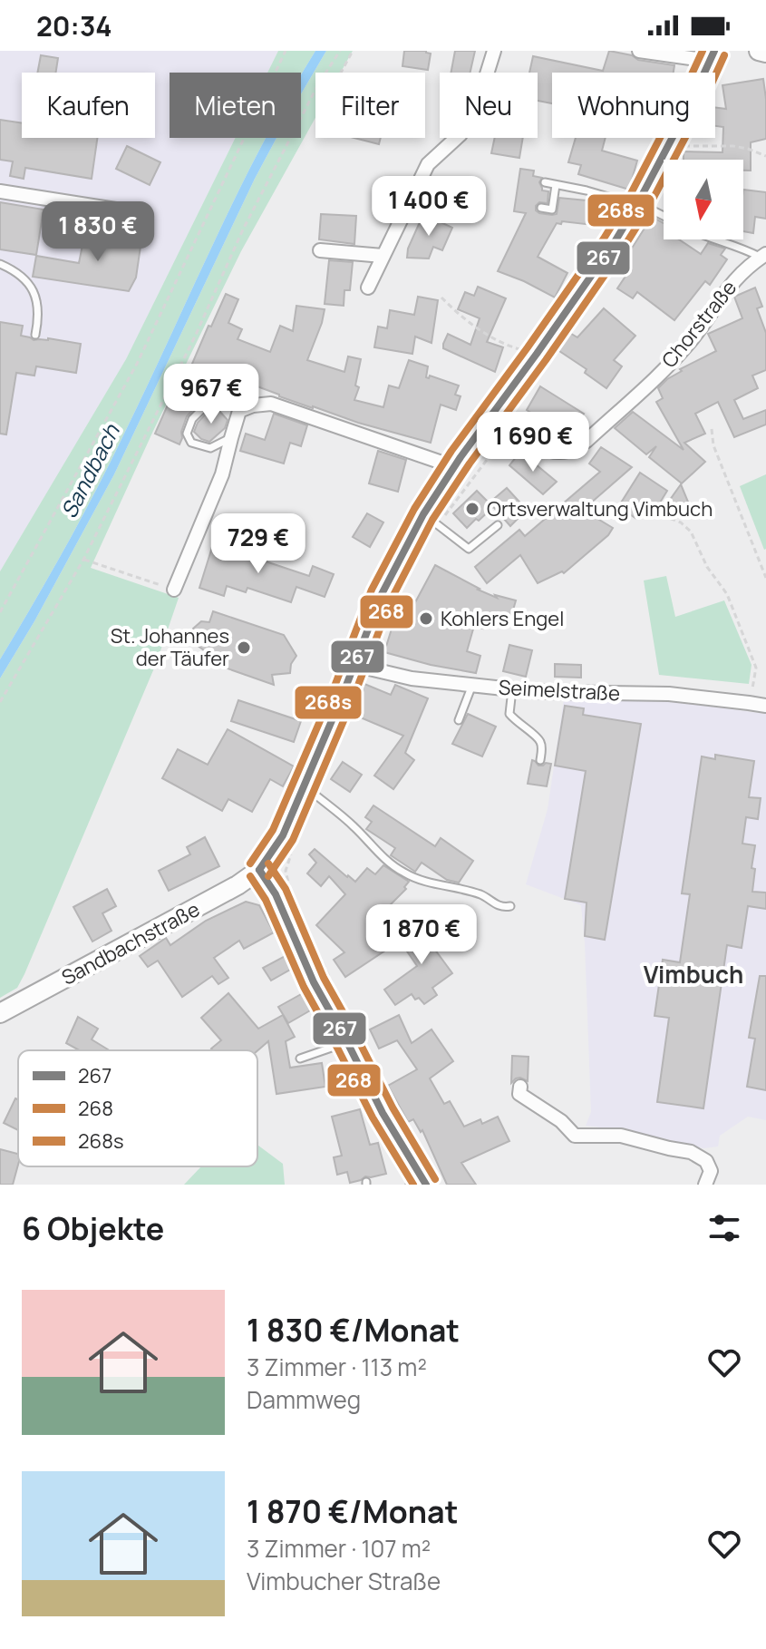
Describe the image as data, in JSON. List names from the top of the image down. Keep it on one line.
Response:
{"streets":{"street":["Chorstraße","Seimelstraße","Sandbachstraße"]},"districts":["Vimbuch"],"water":["Sandbach"],"places":["Ortsverwaltung Vimbuch","Kohlers Engel","St. Johannes der Täufer"],"lines":["transit line 267","transit line 268s","transit line 268"],"legend":["267","268","268s"],"north":"bottom","page":{"status":"20:34","chip":["Kaufen","Mieten","Filter","Neu","Wohnung"],"price":["1 400 €","1 830 €","967 €","1 690 €","729 €","1 870 €"],"heading":"6 Objekte","list":[{"name":"1 830 €/Monat","note":"3 Zimmer · 113 m² · Dammweg"},{"name":"1 870 €/Monat","note":"3 Zimmer · 107 m² · Vimbucher Straße"}]}}
